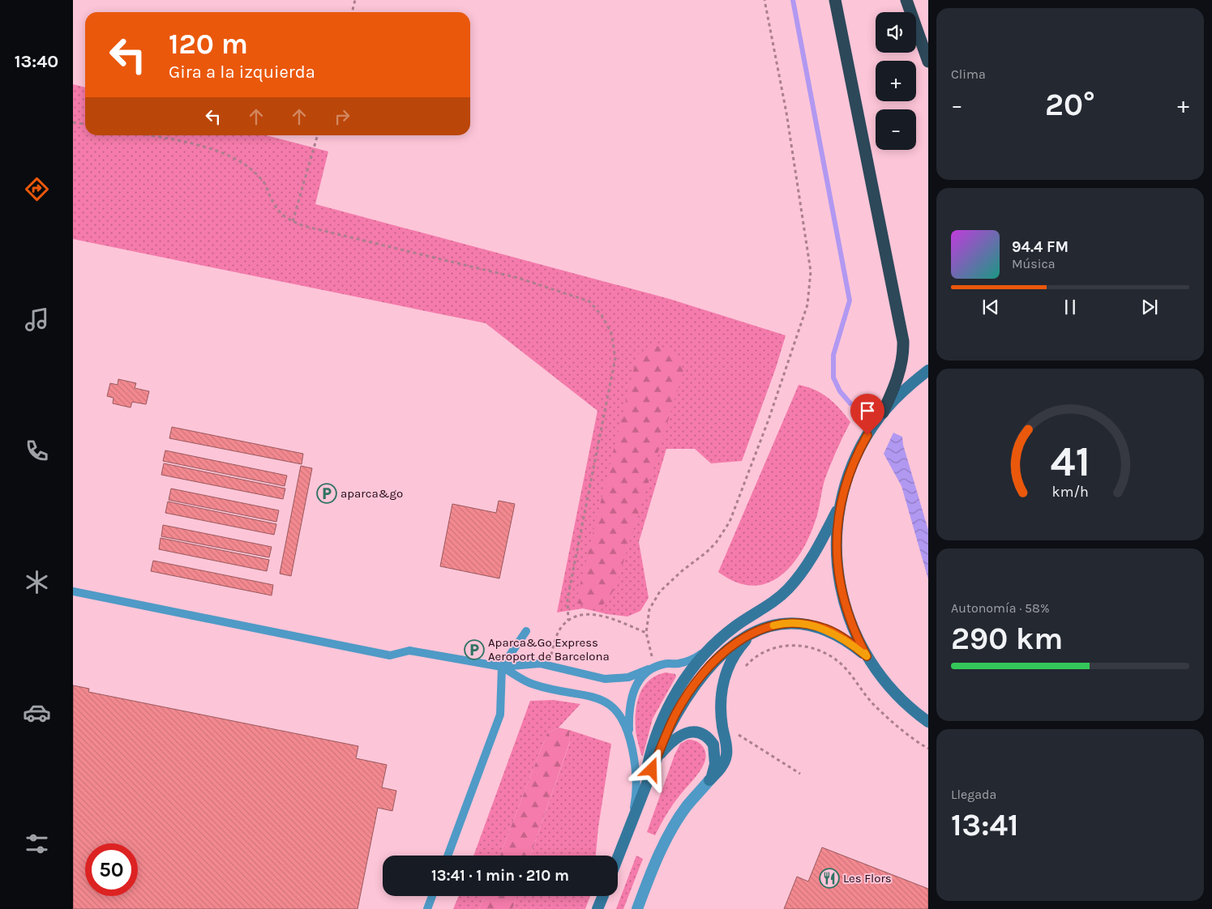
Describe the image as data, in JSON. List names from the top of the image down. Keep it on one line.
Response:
{"places":{"parking":["aparca&go","Aparca&Go Express Aeroport de Barcelona"],"restaurant":["Les Flors"]},"page":{"tabs":"13:40","tile":["Clima",["Autonomía · 58%","290 km"],["Llegada","13:41"]],"map_buttons":["+","−"],"turn":["120 m","Gira a la izquierda"],"heat":["−","20°","+"],"song":["94.4 FM","Música"],"limit":"50","trip":"13:41 · 1 min · 210 m","gauge":["41","km/h"]}}
